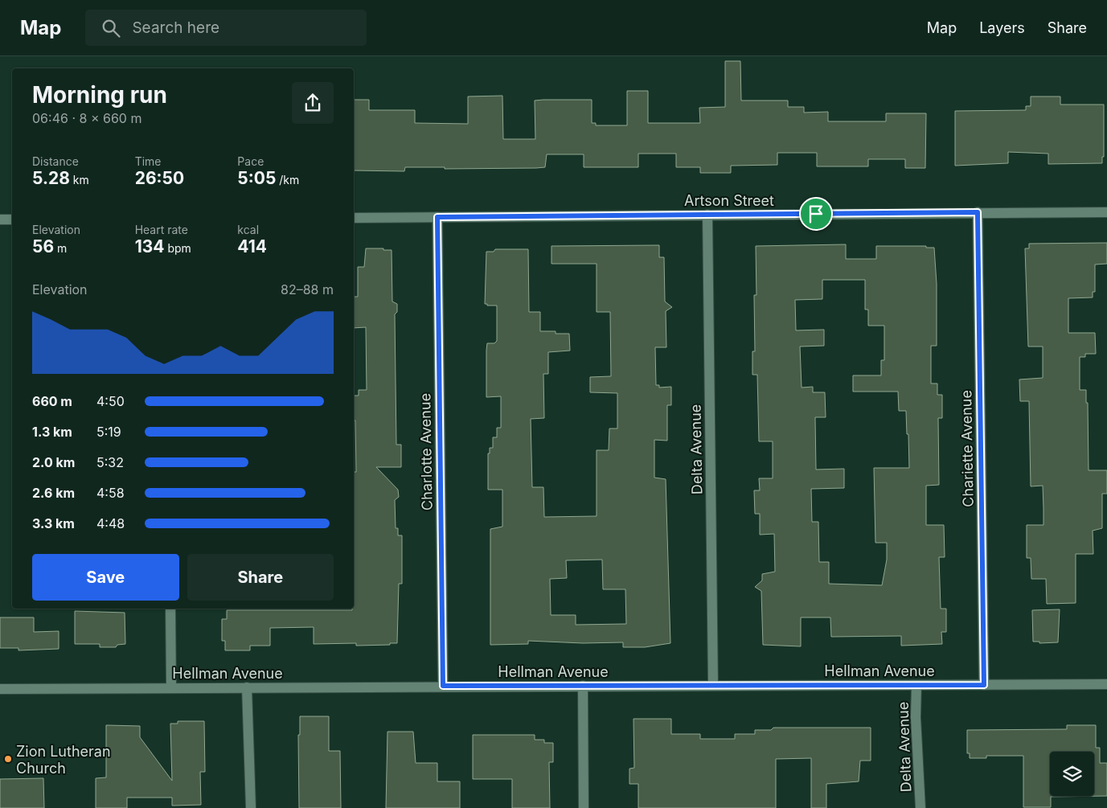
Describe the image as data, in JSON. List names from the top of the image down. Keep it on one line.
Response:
{"streets":{"street":["Artson Street","Chariette Avenue","Delta Avenue","Charlotte Avenue","Hellman Avenue"]},"crossings":[["Artson Street","Chariette Avenue"],["Artson Street","Delta Avenue"],["Artson Street","Charlotte Avenue"],["Chariette Avenue","Hellman Avenue"],["Delta Avenue","Hellman Avenue"],["Charlotte Avenue","Hellman Avenue"]],"places":["Zion Lutheran Church"],"page":{"header":"Map","search":"Search here","nav":["Map","Layers","Share"],"heading":["Morning run","06:46 · 8 × 660 m"],"stats":[["Distance","5.28 km"],["Time","26:50"],["Pace","5:05 /km"],["Elevation","56 m"],["Heart rate","134 bpm"],["kcal","414"]],"chart":["Elevation","82–88 m"],"list":[{"name":"660 m","note":"4:50"},{"name":"1.3 km","note":"5:19"},{"name":"2.0 km","note":"5:32"},{"name":"2.6 km","note":"4:58"},{"name":"3.3 km","note":"4:48"}],"buttons":["Save","Share"]}}
